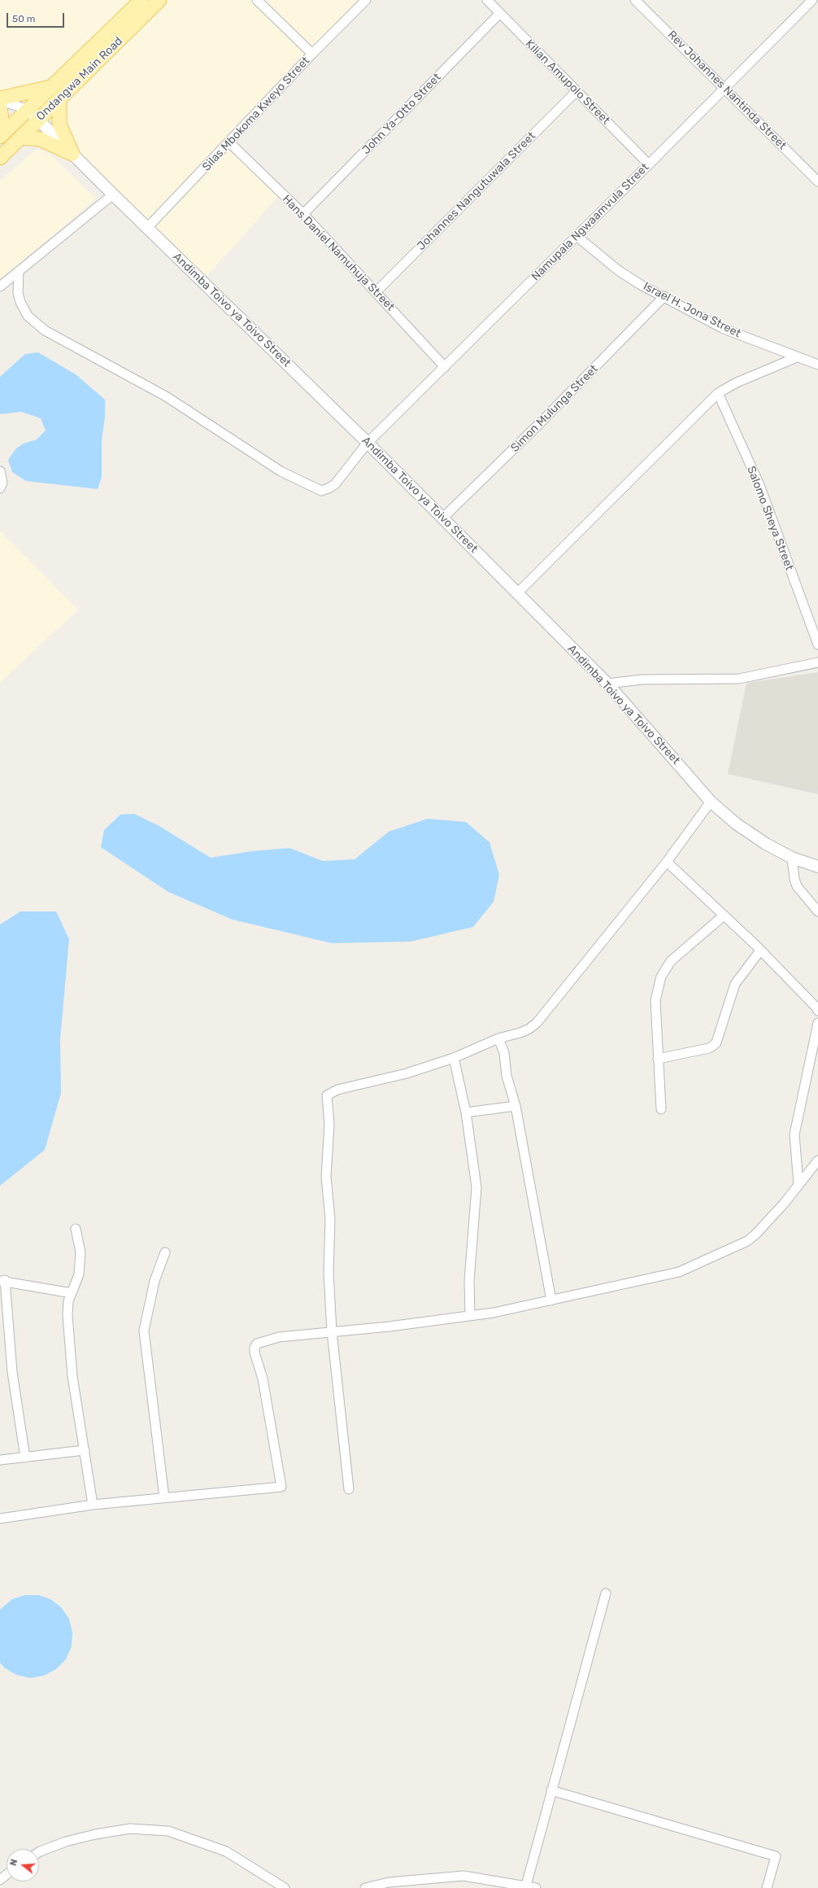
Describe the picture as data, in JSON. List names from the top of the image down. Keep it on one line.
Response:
{"streets":{"main road":["Ondangwa Main Road"],"street":["Kilian Amupolo Street","Rev Johannes Nantinda Street","Silas Mbokoma Kweyo Street","John Ya-Otto Street","Johannes Nangutuwala Street","Namupala Ngwaamvula Street","Hans Daniel Namuhuja Street","Andimba Toivo ya Toivo Street","Israel H. Jona Street","Simon Mulunga Street","Salomo Sheya Street"]},"crossings":[["Ondangwa Main Road","Andimba Toivo ya Toivo Street"],["Kilian Amupolo Street","John Ya-Otto Street"],["Kilian Amupolo Street","Johannes Nangutuwala Street"],["Kilian Amupolo Street","Namupala Ngwaamvula Street"],["Rev Johannes Nantinda Street","Namupala Ngwaamvula Street"],["Silas Mbokoma Kweyo Street","Hans Daniel Namuhuja Street"],["Silas Mbokoma Kweyo Street","Andimba Toivo ya Toivo Street"],["John Ya-Otto Street","Hans Daniel Namuhuja Street"],["Johannes Nangutuwala Street","Hans Daniel Namuhuja Street"],["Namupala Ngwaamvula Street","Hans Daniel Namuhuja Street"],["Namupala Ngwaamvula Street","Andimba Toivo ya Toivo Street"],["Namupala Ngwaamvula Street","Israel H. Jona Street"],["Andimba Toivo ya Toivo Street","Simon Mulunga Street"],["Israel H. Jona Street","Simon Mulunga Street"]],"scale_bar":"50 m","north":"left"}
